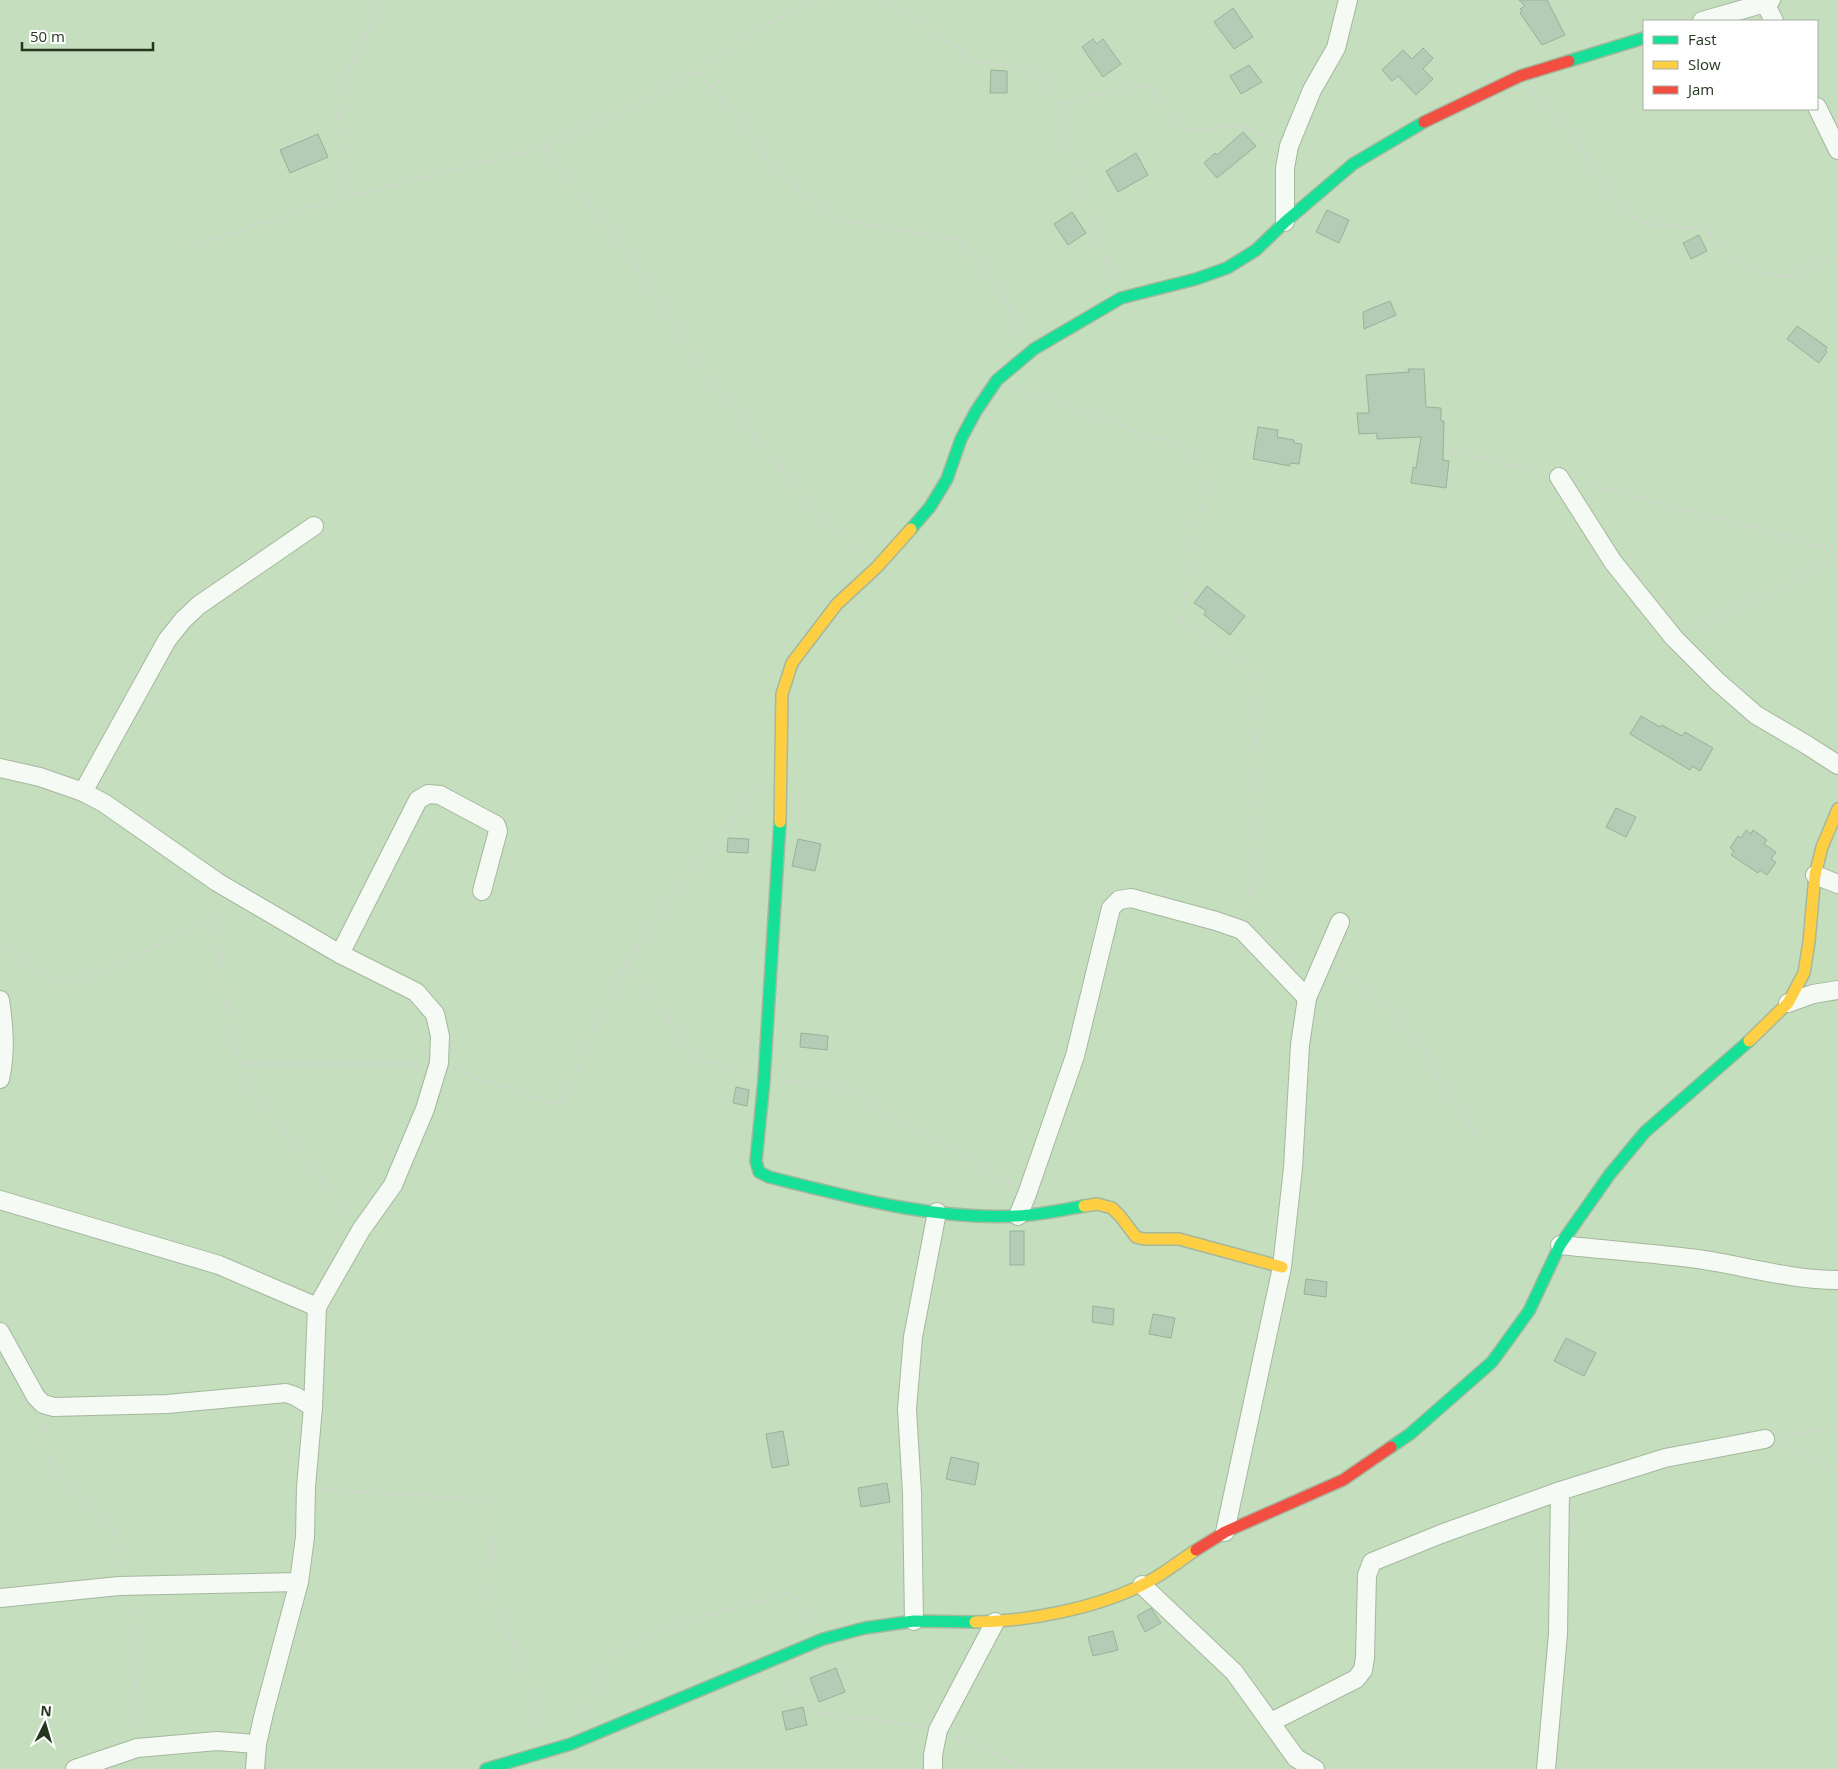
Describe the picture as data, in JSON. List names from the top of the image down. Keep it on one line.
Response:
{"legend":["Fast","Slow","Jam"],"scale_bar":"50 m","north":"top"}
